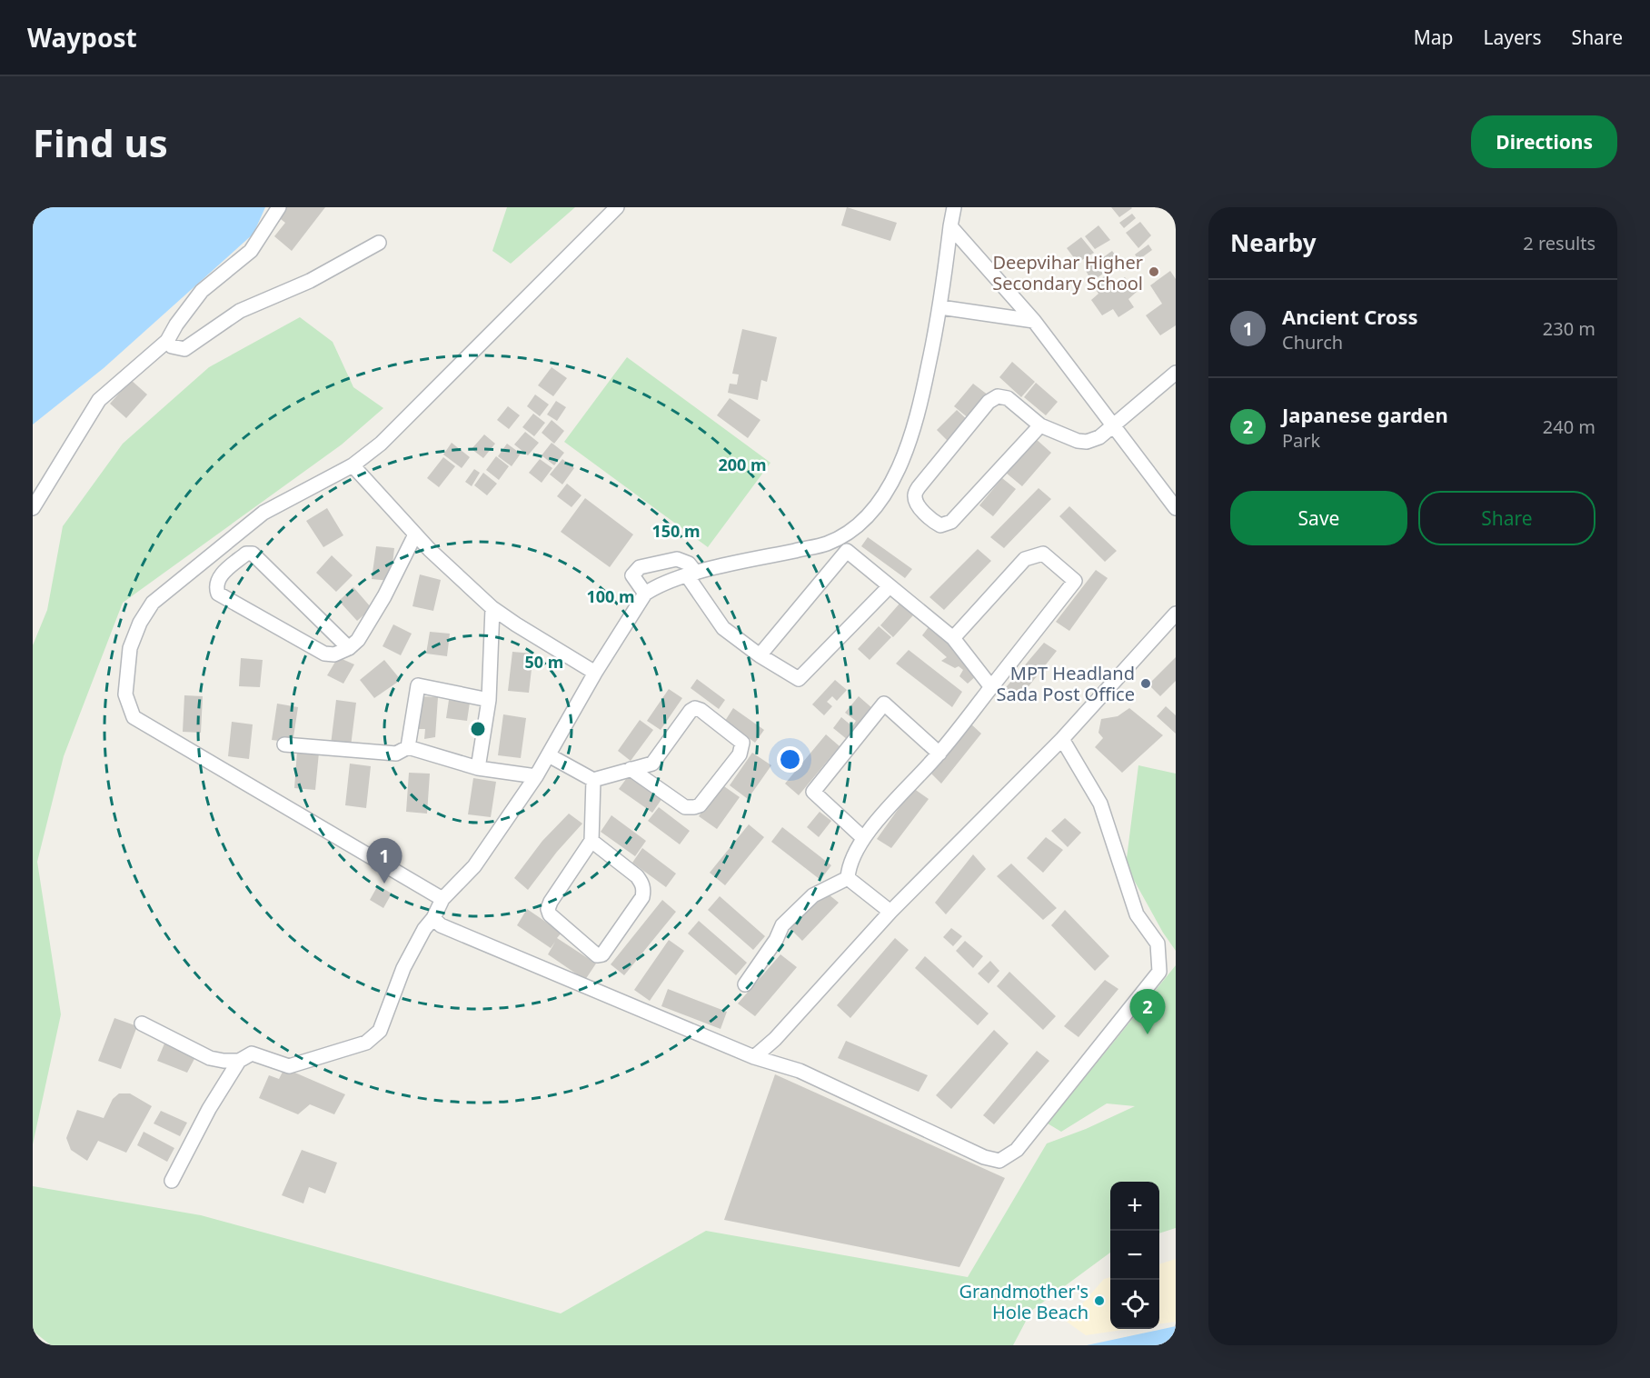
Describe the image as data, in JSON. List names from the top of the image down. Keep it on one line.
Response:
{"places":["Deepvihar Higher Secondary School","MPT Headland Sada Post Office","Grandmother's Hole Beach"],"page":{"header":"Waypost","nav":["Map","Layers","Share"],"buttons":["Directions",["Save","Share"]],"title":"Find us","heading":["Nearby","2 results"],"list":[{"mark":"1","name":"Ancient Cross","note":"Church","value":"230 m"},{"mark":"2","name":"Japanese garden","note":"Park","value":"240 m"}],"pins":["1","2"],"map_buttons":["+","−"]},"rings":["200 m","150 m","100 m","50 m"]}
